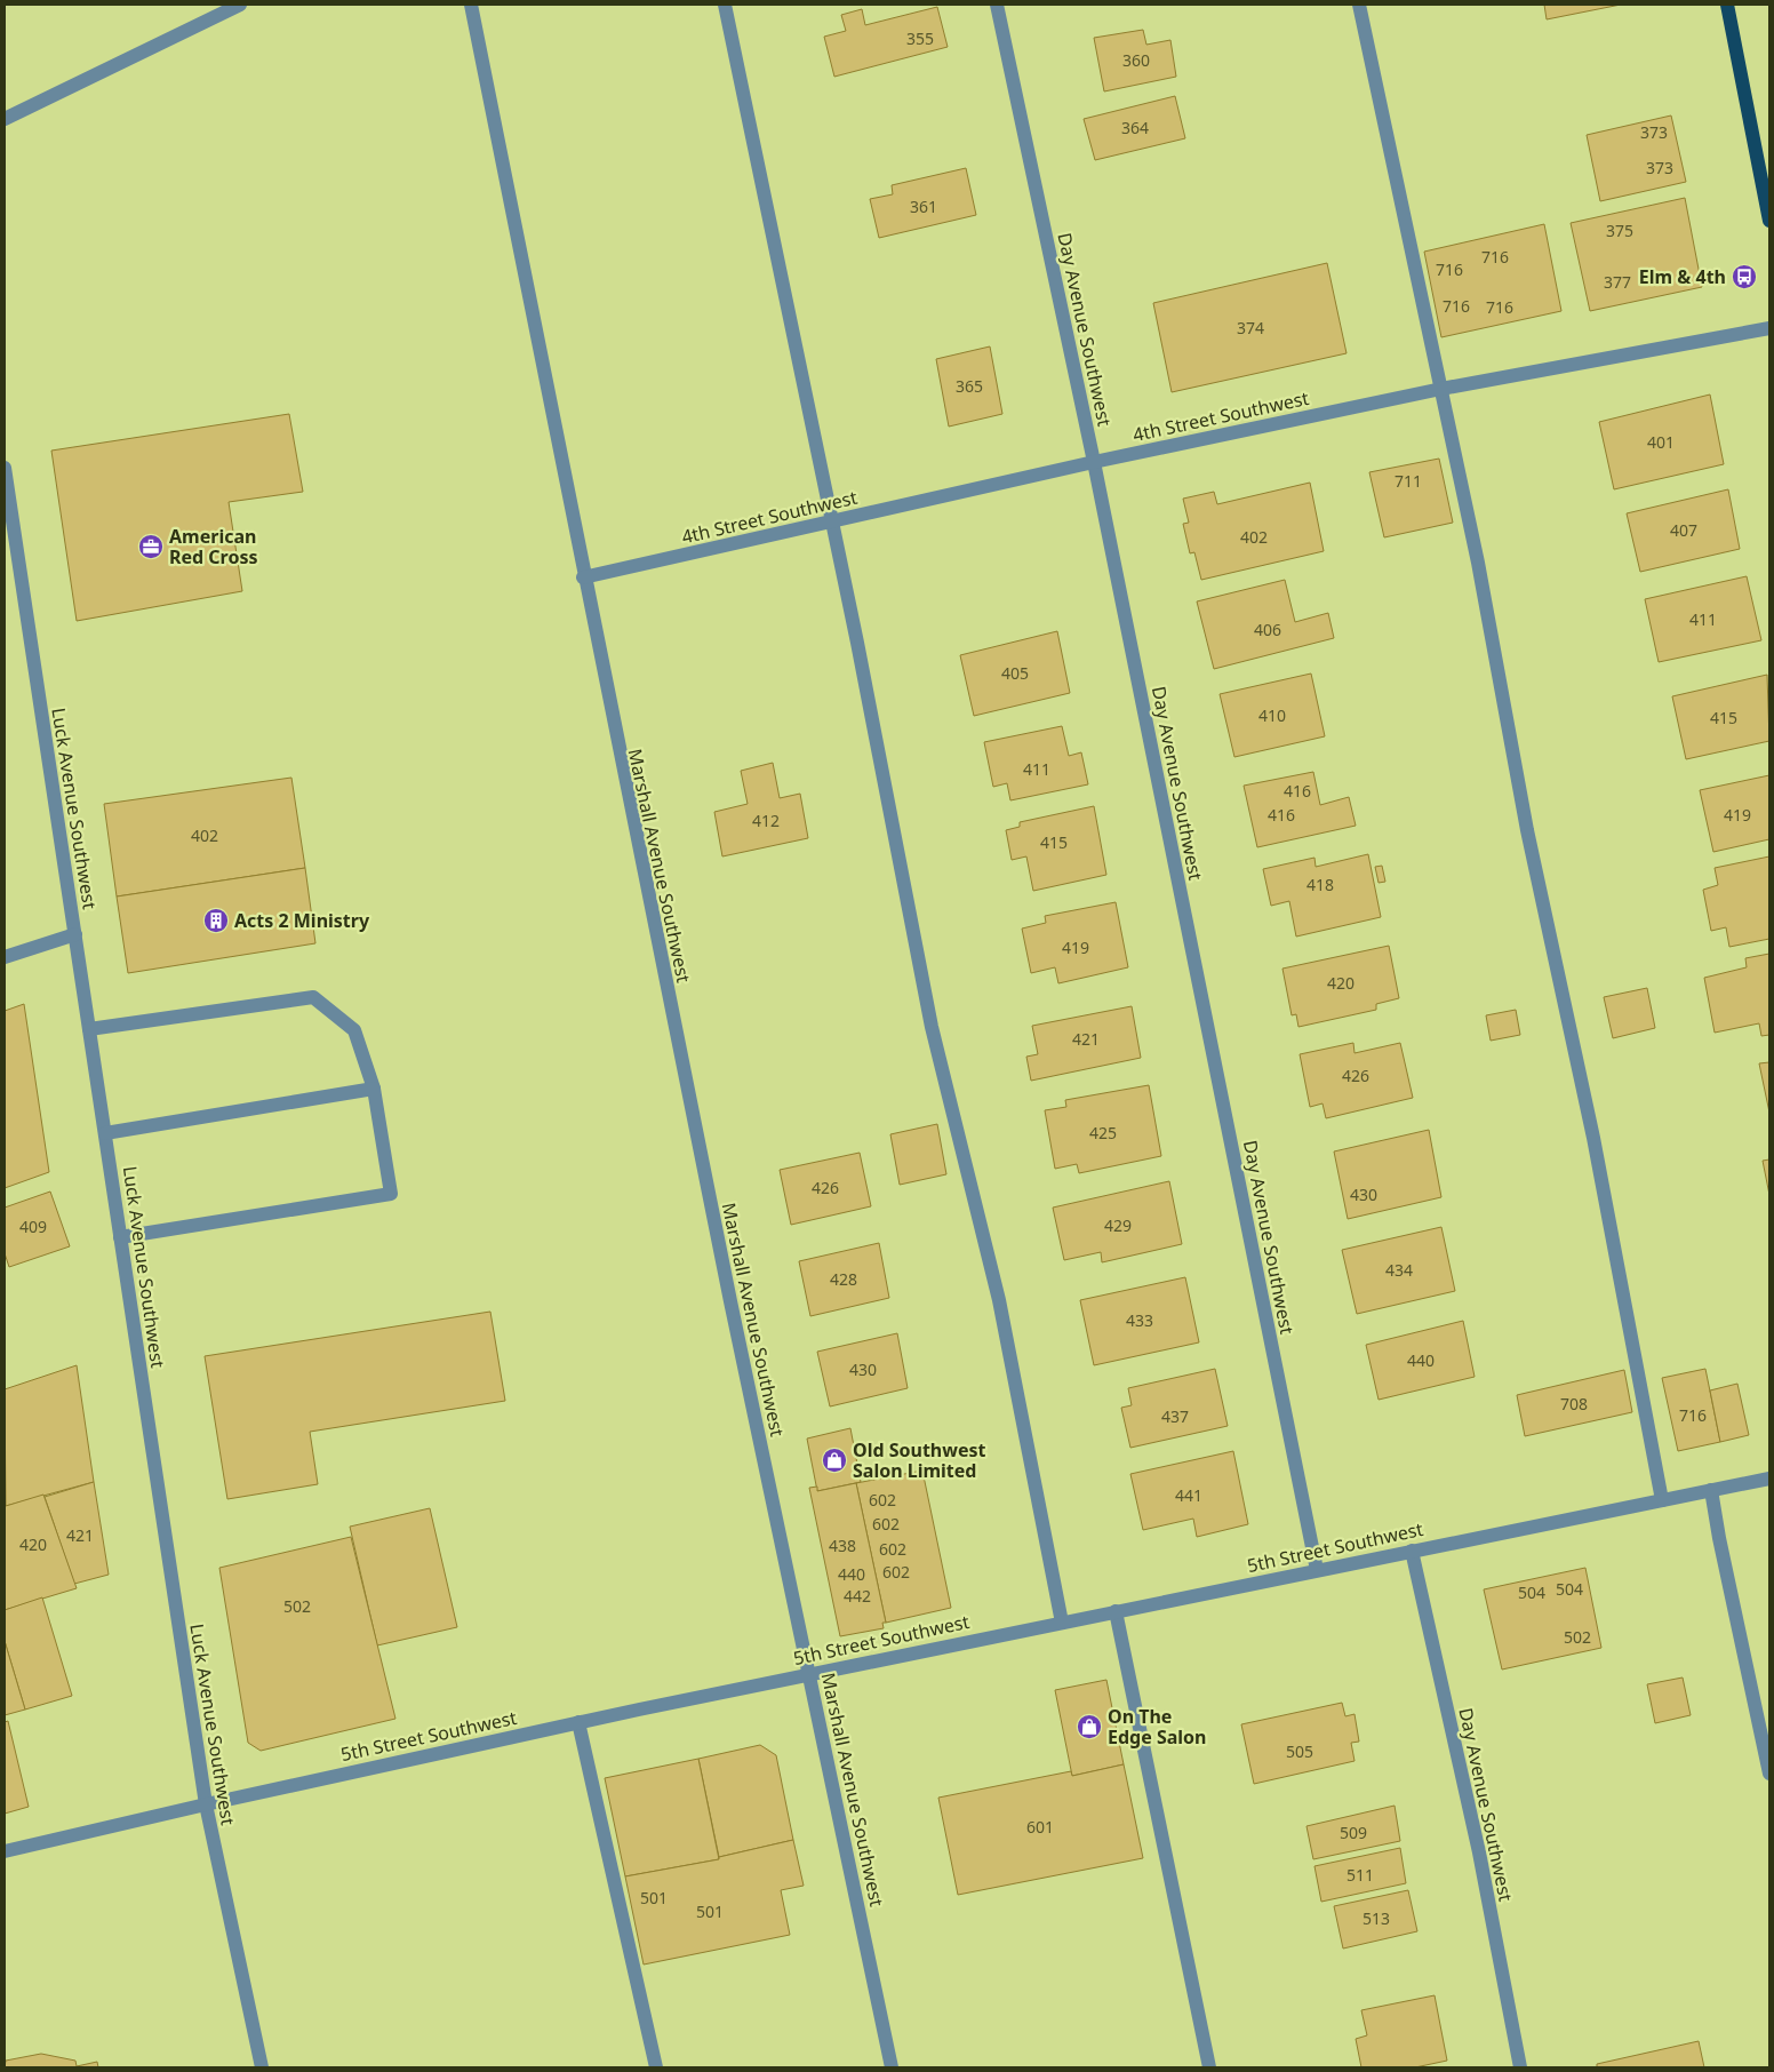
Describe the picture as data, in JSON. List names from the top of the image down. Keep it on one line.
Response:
{"streets":{"street":["Day Avenue Southwest","4th Street Southwest","Luck Avenue Southwest","Marshall Avenue Southwest","5th Street Southwest"]},"crossings":[["Day Avenue Southwest","4th Street Southwest"],["Day Avenue Southwest","5th Street Southwest"],["4th Street Southwest","Marshall Avenue Southwest"],["Luck Avenue Southwest","5th Street Southwest"],["Marshall Avenue Southwest","5th Street Southwest"]],"places":{"bus stop":["Elm & 4th"],"office":["American Red Cross"],"building":["Acts 2 Ministry"],"shop":["Old Southwest Salon Limited","On The Edge Salon"]},"house_numbers":["355","360","364","373","373","361","375","716","716","377","716","716","374","365","401","711","407","402","411","406","405","410","415","411","416","416","419","412","402","415","418","419","420","421","426","425","426","430","429","409","434","428","433","440","430","708","716","437","441","602","602","421","420","438","602","602","440","504","504","442","502","502","505","601","509","511","501","501","513"]}
